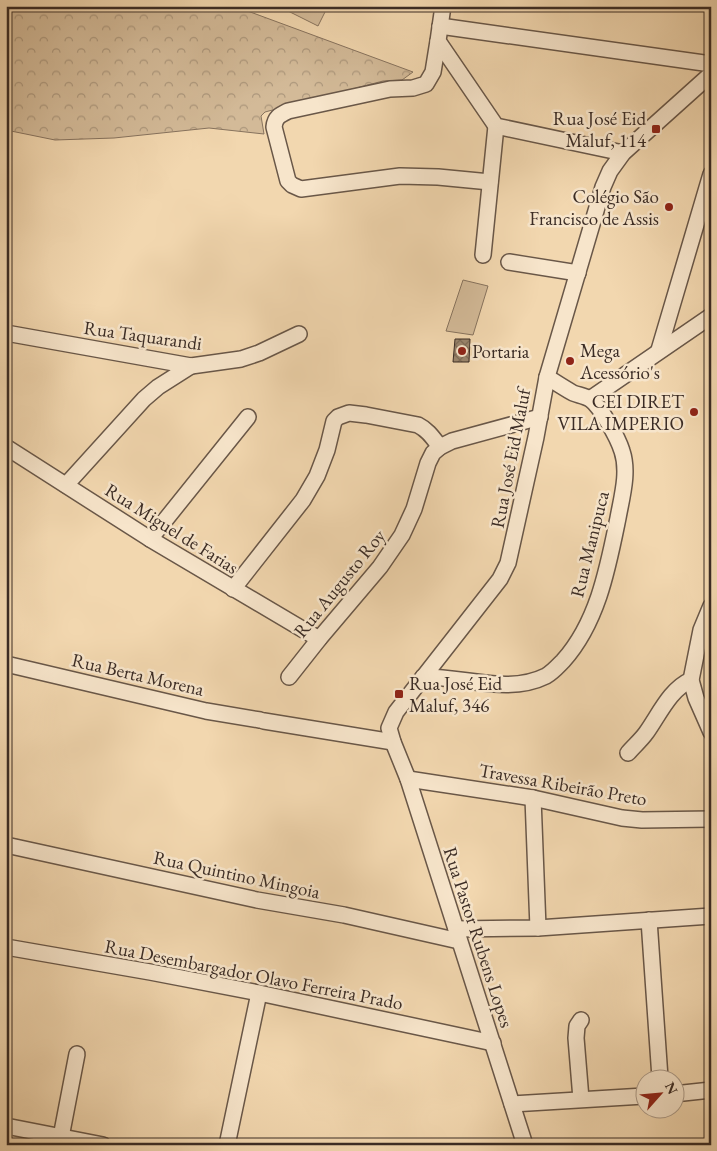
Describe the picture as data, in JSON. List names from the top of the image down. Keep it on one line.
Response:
{"streets":{"street":["Rua Taquarandi","Rua José Eid Maluf","Rua Miguel de Farias","Rua Manipuca","Rua Augusto Roy","Rua Berta Morena","Travessa Ribeirão Preto","Rua Quintino Mingoia","Rua Pastor Rubens Lopes","Rua Desembargador Olavo Ferreira Prado"]},"crossings":[["Rua José Eid Maluf","Rua Manipuca"],["Rua José Eid Maluf","Rua Berta Morena"],["Rua José Eid Maluf","Rua Pastor Rubens Lopes"],["Rua Miguel de Farias","Rua Augusto Roy"],["Rua Berta Morena","Rua Pastor Rubens Lopes"],["Travessa Ribeirão Preto","Rua Pastor Rubens Lopes"],["Rua Quintino Mingoia","Rua Pastor Rubens Lopes"],["Rua Pastor Rubens Lopes","Rua Desembargador Olavo Ferreira Prado"]],"places":{"transit":["Rua José Eid Maluf, 114","Rua José Eid Maluf, 346"],"other":["Colégio São Francisco de Assis","Portaria","Mega Acessório's","CEI DIRET VILA IMPERIO"]},"north":"top right"}
